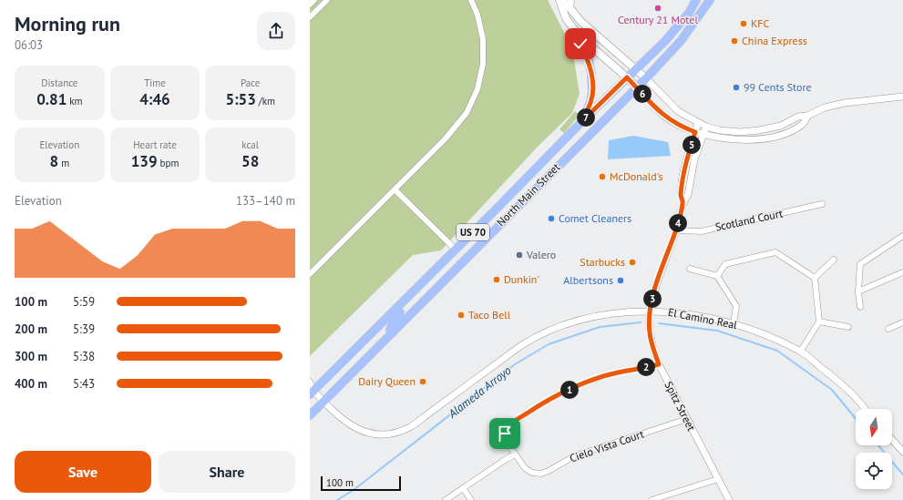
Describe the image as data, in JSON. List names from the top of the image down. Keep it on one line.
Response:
{"streets":{"main road":["North Main Street","US 70"],"street":["Scotland Court","El Camino Real","Spitz Street","Cielo Vista Court"]},"crossings":[["North Main Street","El Camino Real"],["Scotland Court","Spitz Street"],["El Camino Real","Spitz Street"],["Spitz Street","Cielo Vista Court"]],"water":["Alameda Arroyo"],"places":["Century 21 Motel","KFC","China Express","99 Cents Store","McDonald's","Comet Cleaners","Valero","Starbucks","Dunkin'","Albertsons","Taco Bell","Dairy Queen"],"scale_bar":"100 m","north":"bottom","page":{"heading":["Morning run","06:03"],"stats":[["Distance","0.81 km"],["Time","4:46"],["Pace","5:53 /km"],["Elevation","8 m"],["Heart rate","139 bpm"],["kcal","58"]],"pins":["6","7","5","4","3","2","1"],"chart":["Elevation","133–140 m"],"list":[{"name":"100 m","note":"5:59"},{"name":"200 m","note":"5:39"},{"name":"300 m","note":"5:38"},{"name":"400 m","note":"5:43"}],"buttons":["Save","Share"],"scale":"100 m"}}
